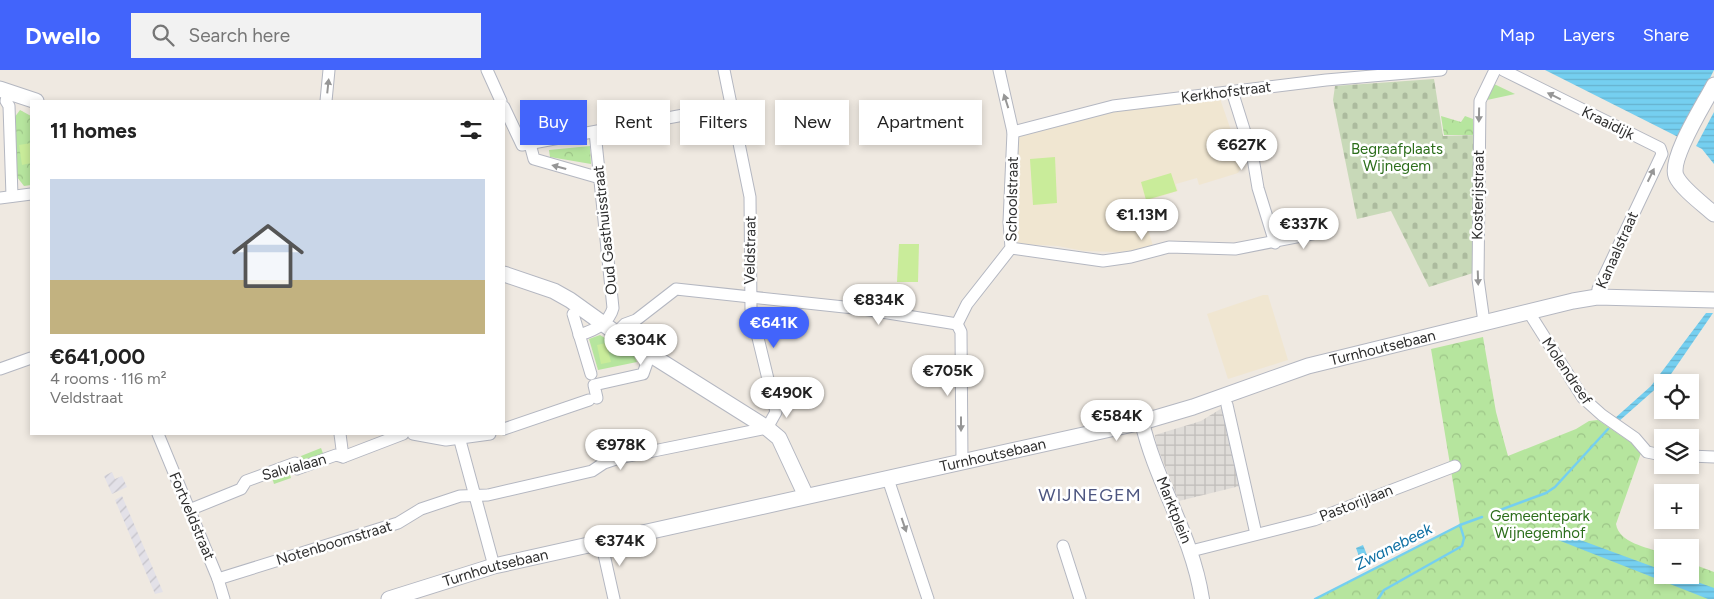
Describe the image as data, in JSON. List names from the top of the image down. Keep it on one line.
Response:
{"streets":{"main road":["Turnhoutsebaan"],"street":["Kerkhofstraat","Kraaidijk","Kosterijstraat","Schoolstraat","Oud Gasthuisstraat","Veldstraat","Kanaalstraat","Molendreef","Salvialaan","Pastorijlaan","Marktplein","Fortveldstraat","Notenboomstraat"]},"crossings":[["Kerkhofstraat","Schoolstraat"],["Kraaidijk","Kanaalstraat"],["Kosterijstraat","Turnhoutsebaan"],["Veldstraat","Notenboomstraat"],["Kanaalstraat","Turnhoutsebaan"],["Turnhoutsebaan","Molendreef"],["Turnhoutsebaan","Marktplein"],["Salvialaan","Fortveldstraat"],["Pastorijlaan","Marktplein"],["Fortveldstraat","Notenboomstraat"]],"one_way":["Kraaidijk","Kosterijstraat"],"districts":["WIJNEGEM"],"water":["Zwanebeek"],"parks":["Begraafplaats Wijnegem","Gemeentepark Wijnegemhof"],"page":{"header":"Dwello","search":"Search here","nav":["Map","Layers","Share"],"chip":["Buy","Rent","Filters","New","Apartment"],"heading":"11 homes","price":["€627K","€1.13M","€337K","€834K","€641K","€304K","€705K","€490K","€584K","€978K","€374K"],"list":[{"name":"€641,000","note":"4 rooms · 116 m² · Veldstraat"}],"map_buttons":["+","−"]}}
